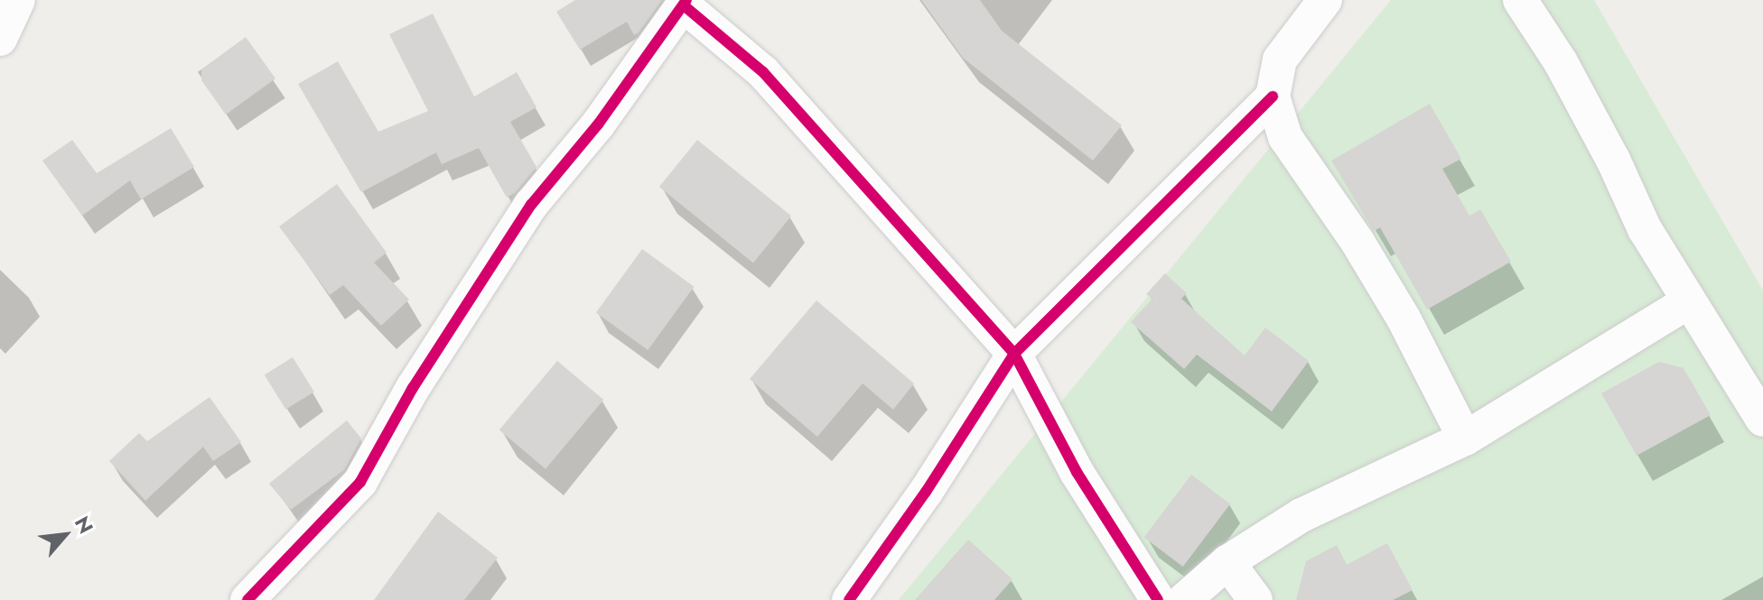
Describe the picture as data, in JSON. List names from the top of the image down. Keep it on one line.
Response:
{"north":"top right"}
